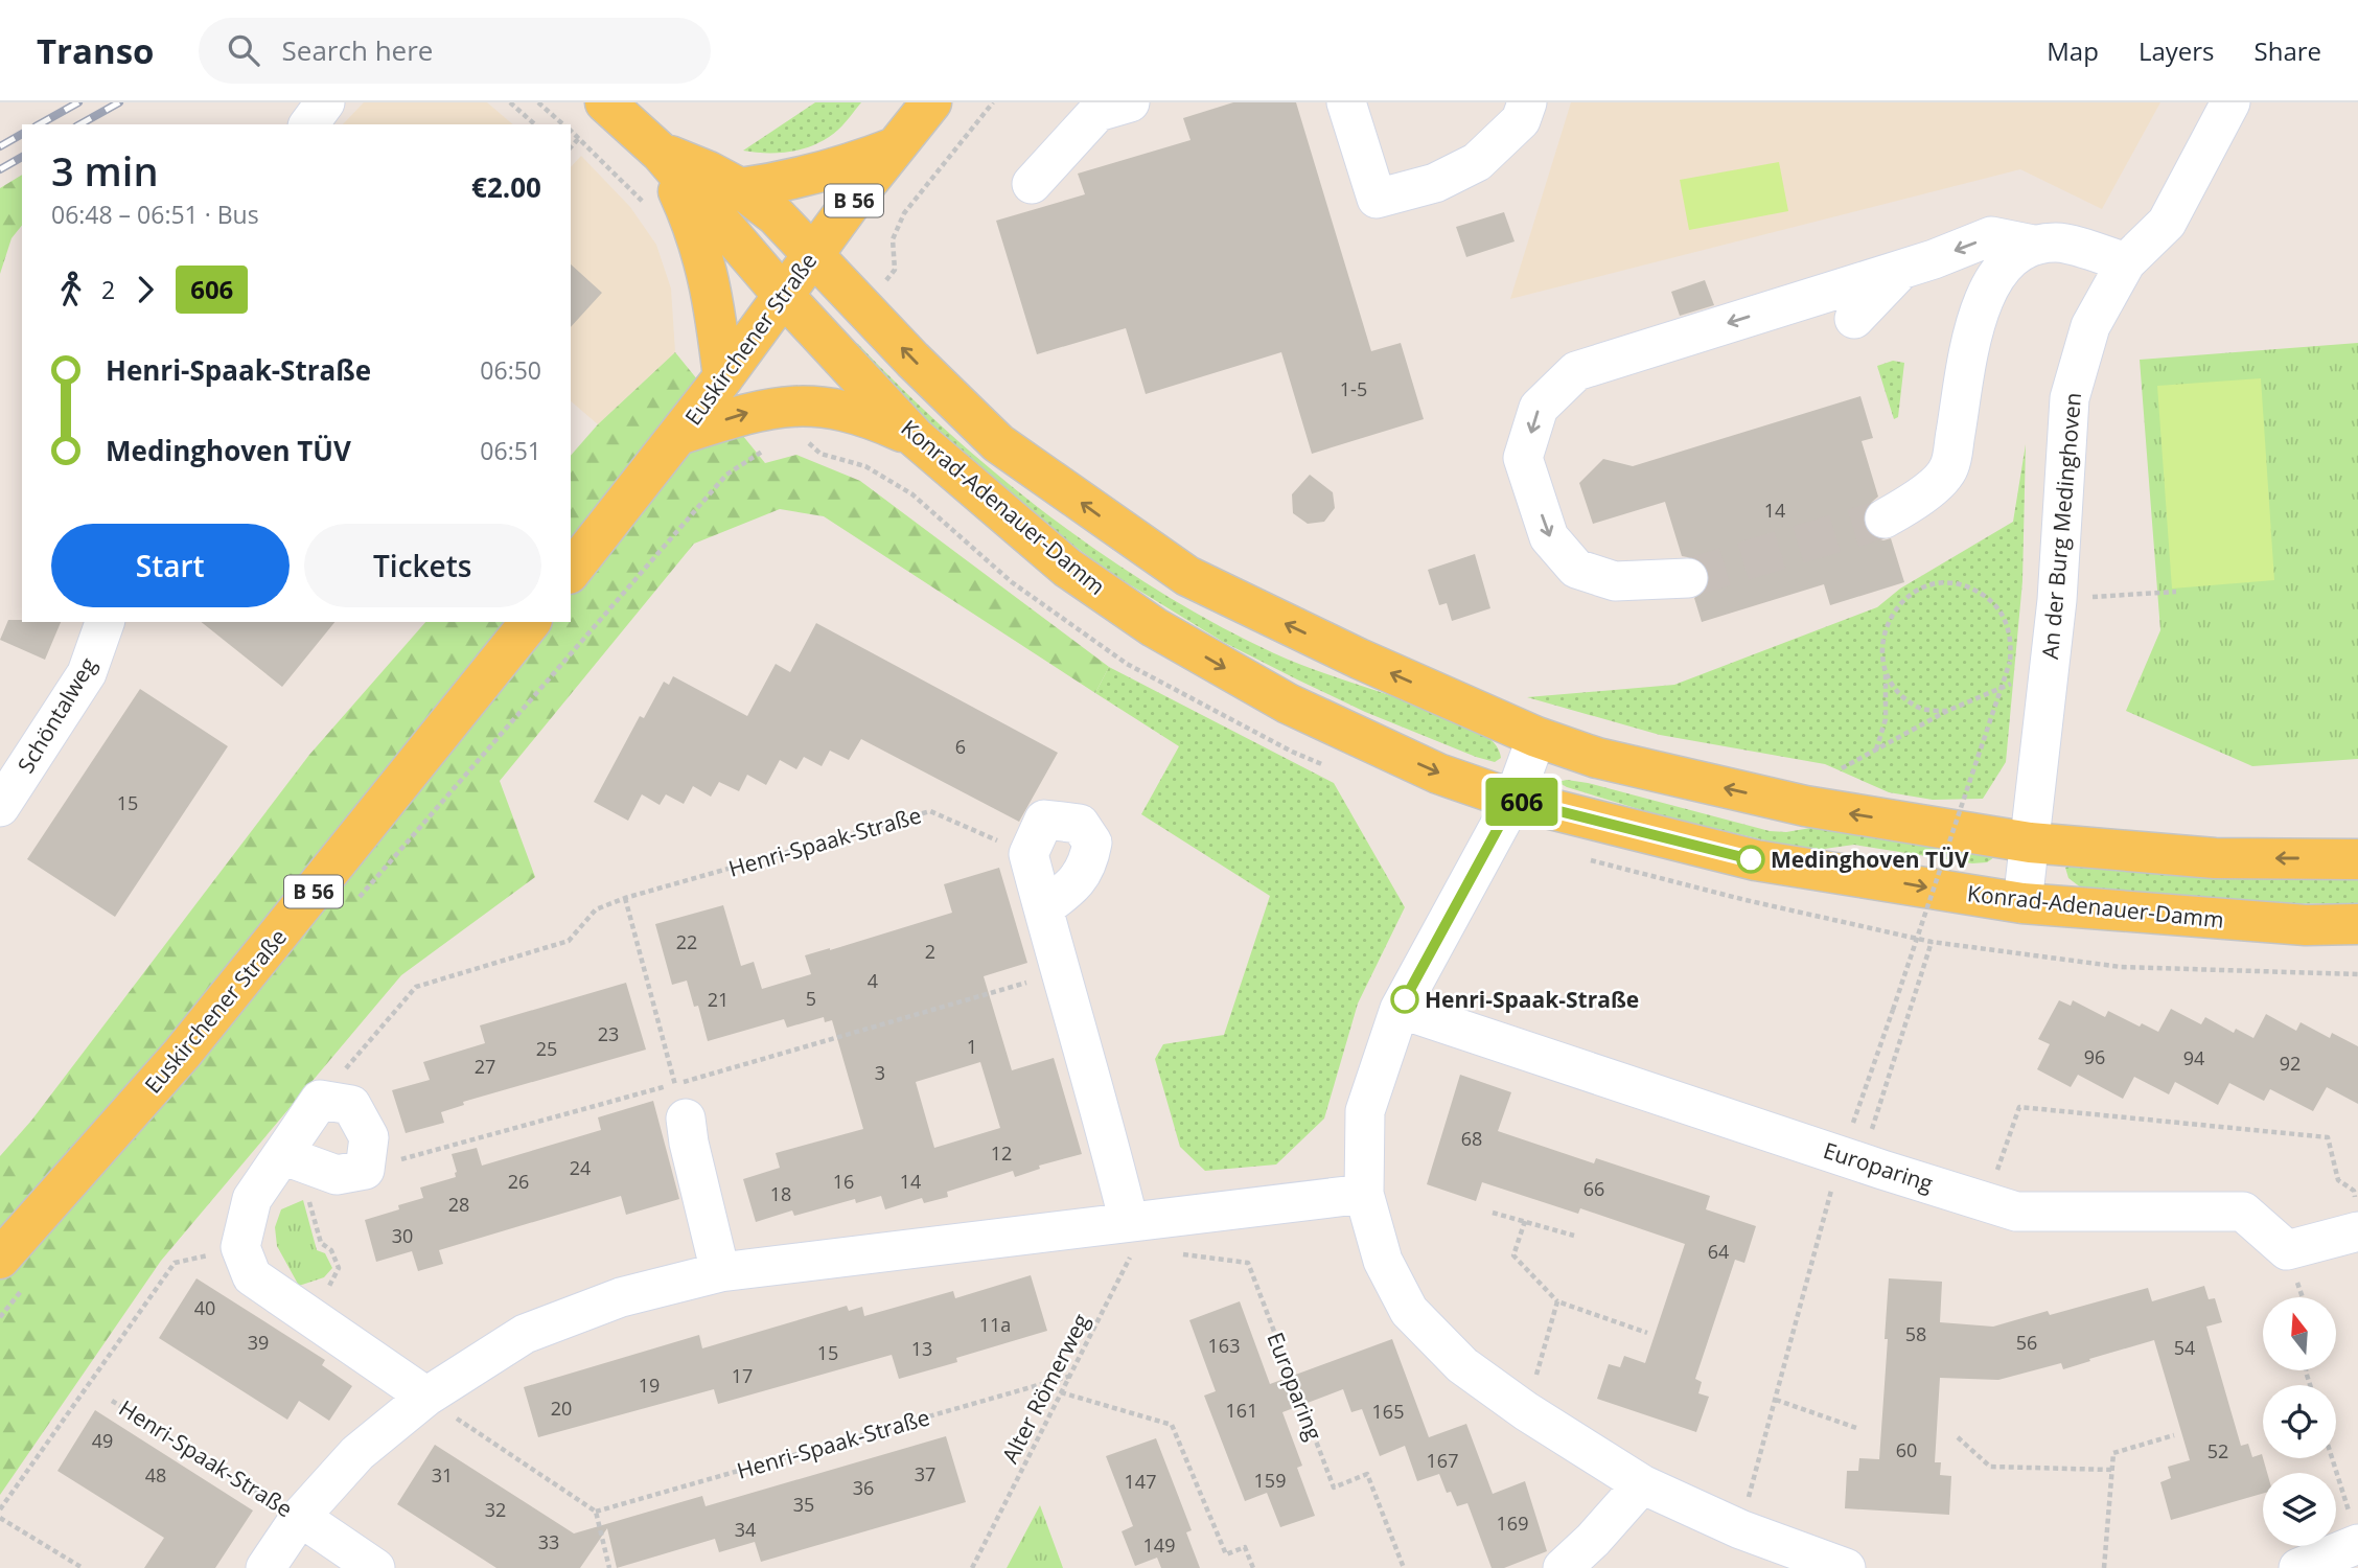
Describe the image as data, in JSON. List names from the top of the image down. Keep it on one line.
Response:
{"streets":{"main road":["B 56","Euskirchener Straße","Konrad-Adenauer-Damm"],"street":["An der Burg Medinghoven","Schöntalweg","Henri-Spaak-Straße","Europaring"],"path":["Alter Römerweg"]},"crossings":[["Euskirchener Straße","Konrad-Adenauer-Damm"],["Konrad-Adenauer-Damm","An der Burg Medinghoven"],["Henri-Spaak-Straße","Alter Römerweg"]],"places":["Medinghoven TÜV","Henri-Spaak-Straße"],"lines":["bus line 606"],"house_numbers":["1-5","14","6","15","22","2","4","5","21","23","1","25","96","94","92","27","3","68","12","24","26","16","14","66","18","28","30","64","40","11a","58","39","56","163","54","13","15","17","19","20","161","165","49","60","52","167","37","48","31","159","147","36","35","32","169","34","33","149"],"north":"top","page":{"header":"Transo","search":"Search here","nav":["Map","Layers","Share"],"on_map":"606","heading":["3 min","06:48 – 06:51 · Bus","€2.00"],"legs":["2","606"],"list":[{"name":"Henri-Spaak-Straße","value":"06:50"},{"name":"Medinghoven TÜV","value":"06:51"}],"buttons":["Start","Tickets"]}}
